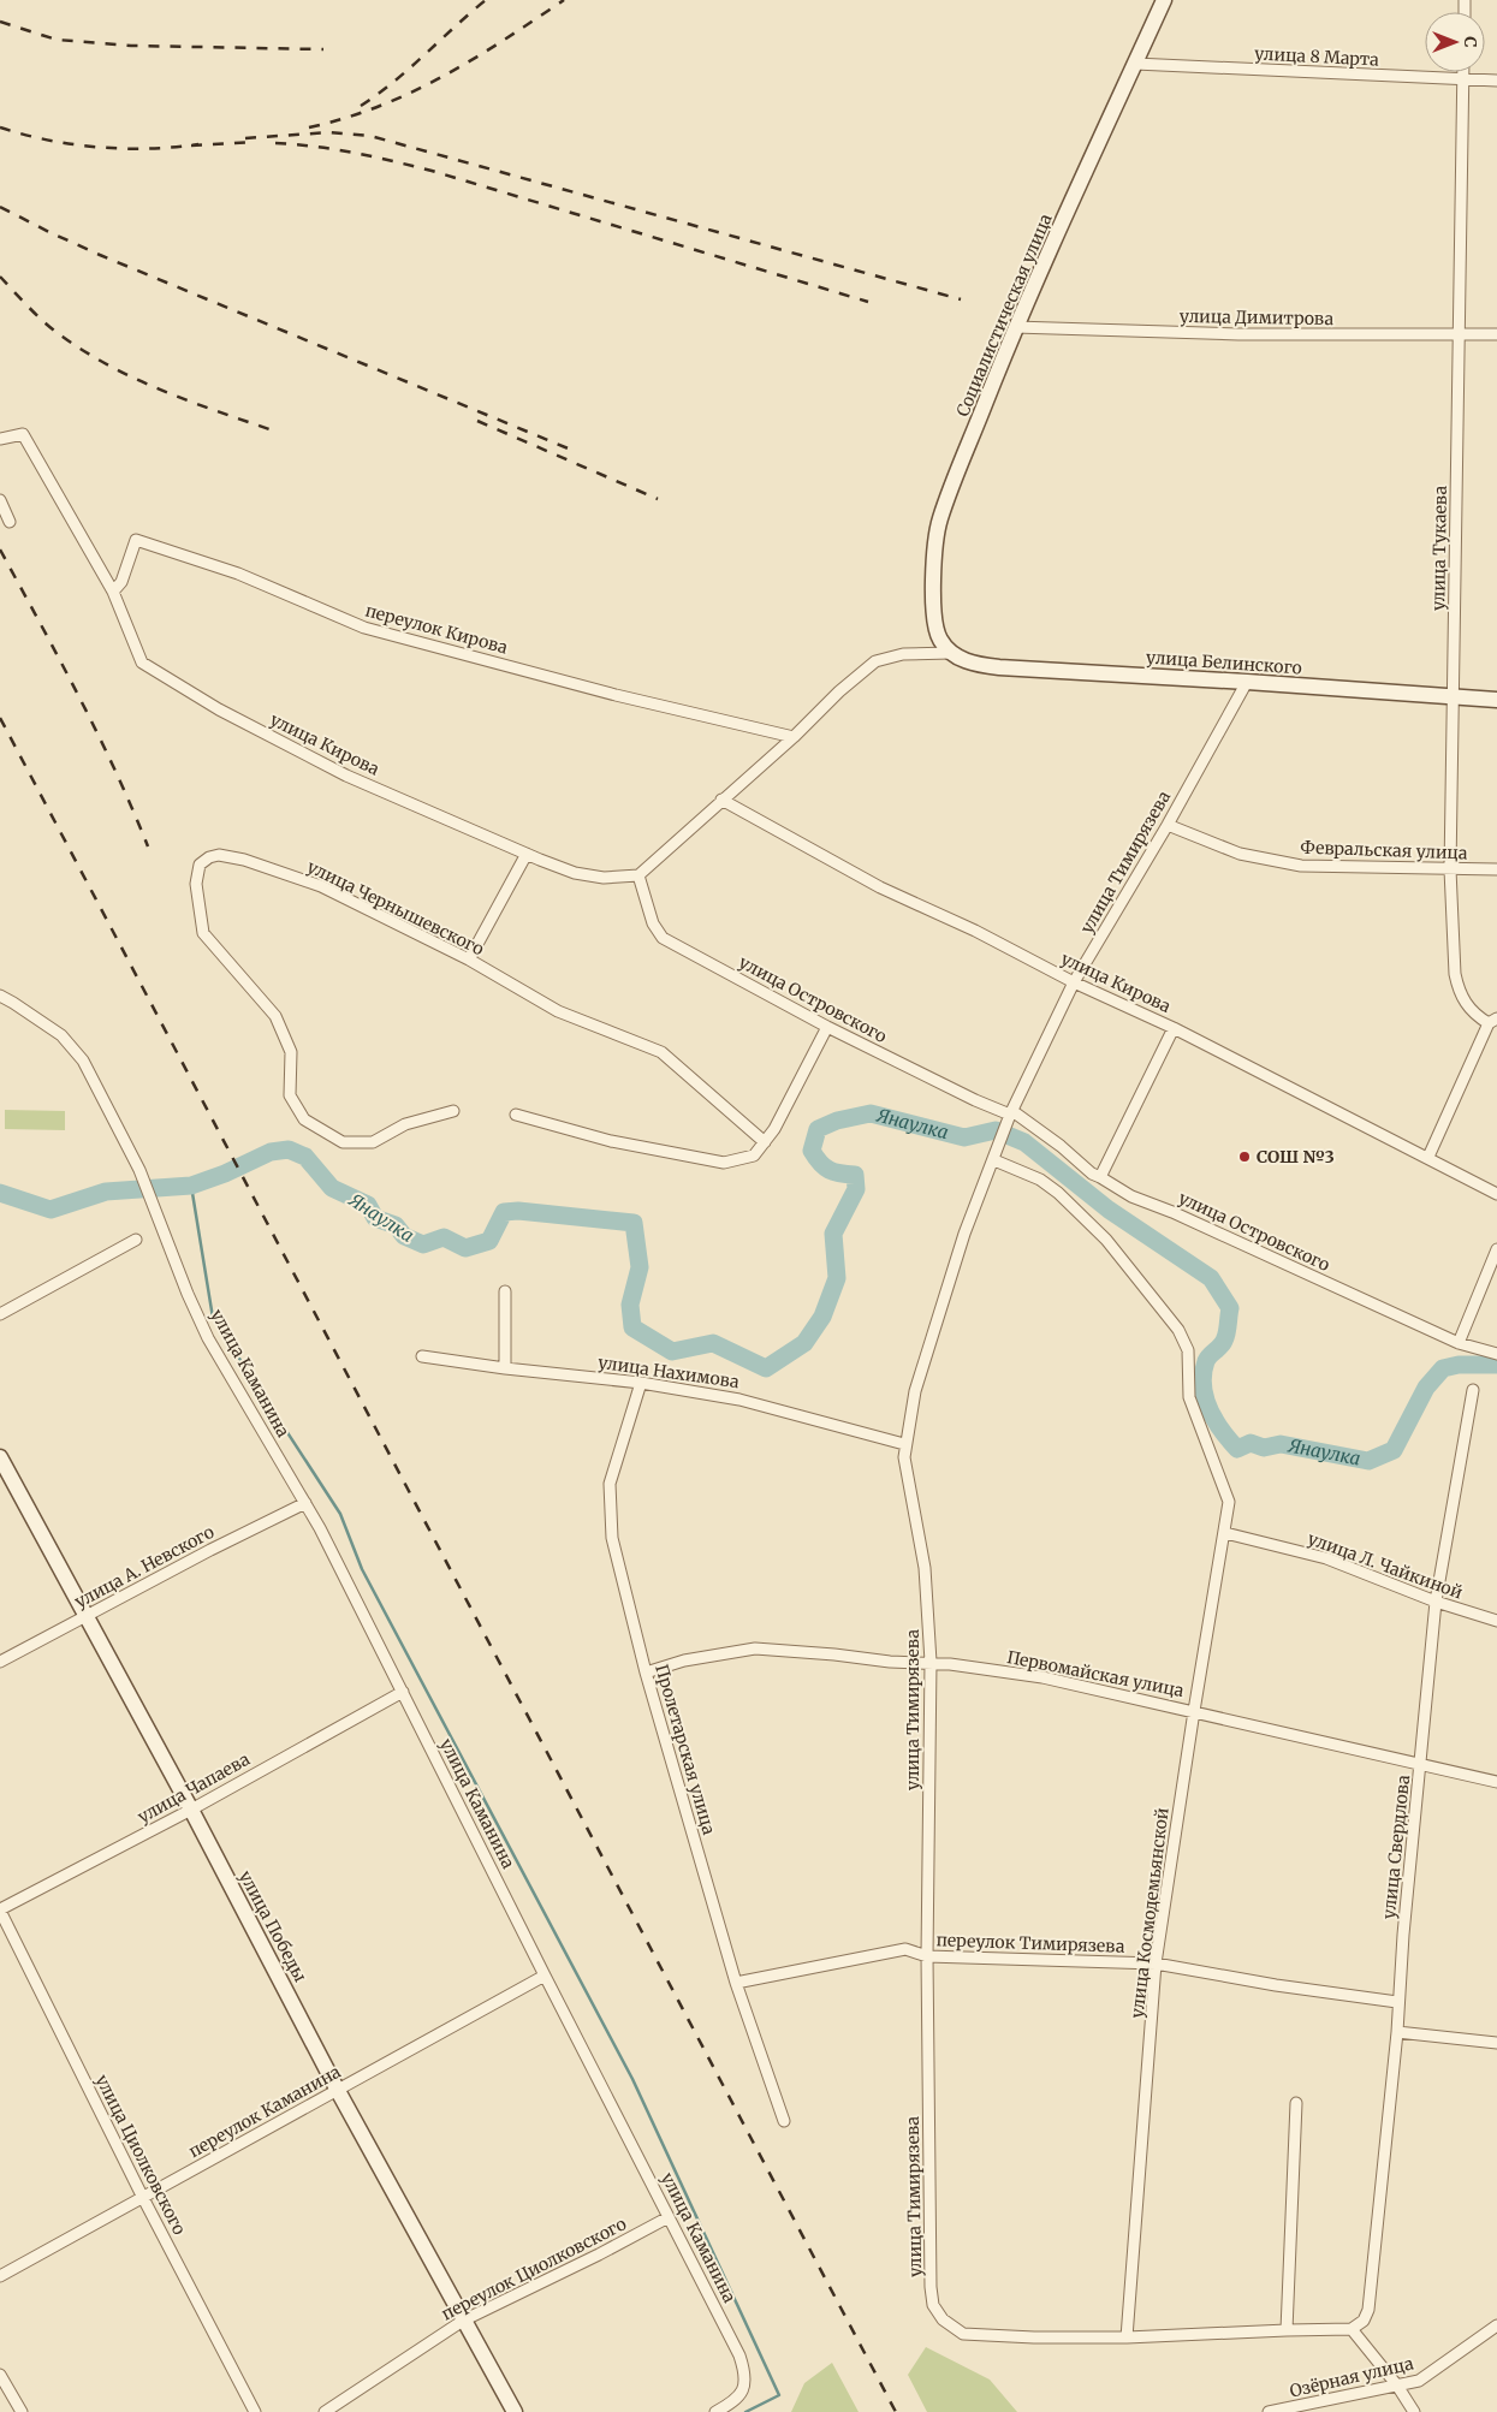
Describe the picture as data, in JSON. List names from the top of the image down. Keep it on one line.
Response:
{"streets":{"street":["улица 8 Марта","Социалистическая улица","улица Димитрова","улица Тукаева","переулок Кирова","улица Белинского","улица Кирова","Февральская улица","улица Тимирязева","улица Чернышевского","улица Островского","улица Нахимова","улица Каманина","улица Л. Чайкиной","улица А. Невского","Первомайская улица","Пролетарская улица","улица Чапаева","улица Свердлова","улица Космодемьянской","улица Победы","переулок Тимирязева","переулок Каманина","улица Циолковского","переулок Циолковского","Озёрная улица"]},"crossings":[["улица 8 Марта","Социалистическая улица"],["улица 8 Марта","улица Тукаева"],["Социалистическая улица","улица Димитрова"],["Социалистическая улица","улица Белинского"],["улица Димитрова","улица Тукаева"],["улица Тукаева","улица Белинского"],["улица Тукаева","Февральская улица"],["переулок Кирова","улица Кирова"],["улица Белинского","улица Тимирязева"],["улица Кирова","улица Тимирязева"],["улица Кирова","улица Островского"],["Февральская улица","улица Тимирязева"],["улица Тимирязева","улица Островского"],["улица Тимирязева","улица Нахимова"],["улица Тимирязева","Первомайская улица"],["улица Тимирязева","улица Космодемьянской"],["улица Тимирязева","переулок Тимирязева"],["улица Нахимова","Пролетарская улица"],["улица Каманина","улица А. Невского"],["улица Каманина","улица Чапаева"],["улица Каманина","переулок Каманина"],["улица Каманина","переулок Циолковского"],["улица Л. Чайкиной","улица Свердлова"],["улица Л. Чайкиной","улица Космодемьянской"],["улица А. Невского","улица Победы"],["Первомайская улица","Пролетарская улица"],["Первомайская улица","улица Свердлова"],["Первомайская улица","улица Космодемьянской"],["Пролетарская улица","переулок Тимирязева"],["улица Чапаева","улица Победы"],["улица Чапаева","улица Циолковского"],["улица Свердлова","переулок Тимирязева"],["улица Космодемьянской","переулок Тимирязева"],["улица Победы","переулок Каманина"],["улица Победы","переулок Циолковского"],["переулок Каманина","улица Циолковского"]],"water":["Янаулка"],"places":["СОШ №3"],"north":"right"}
